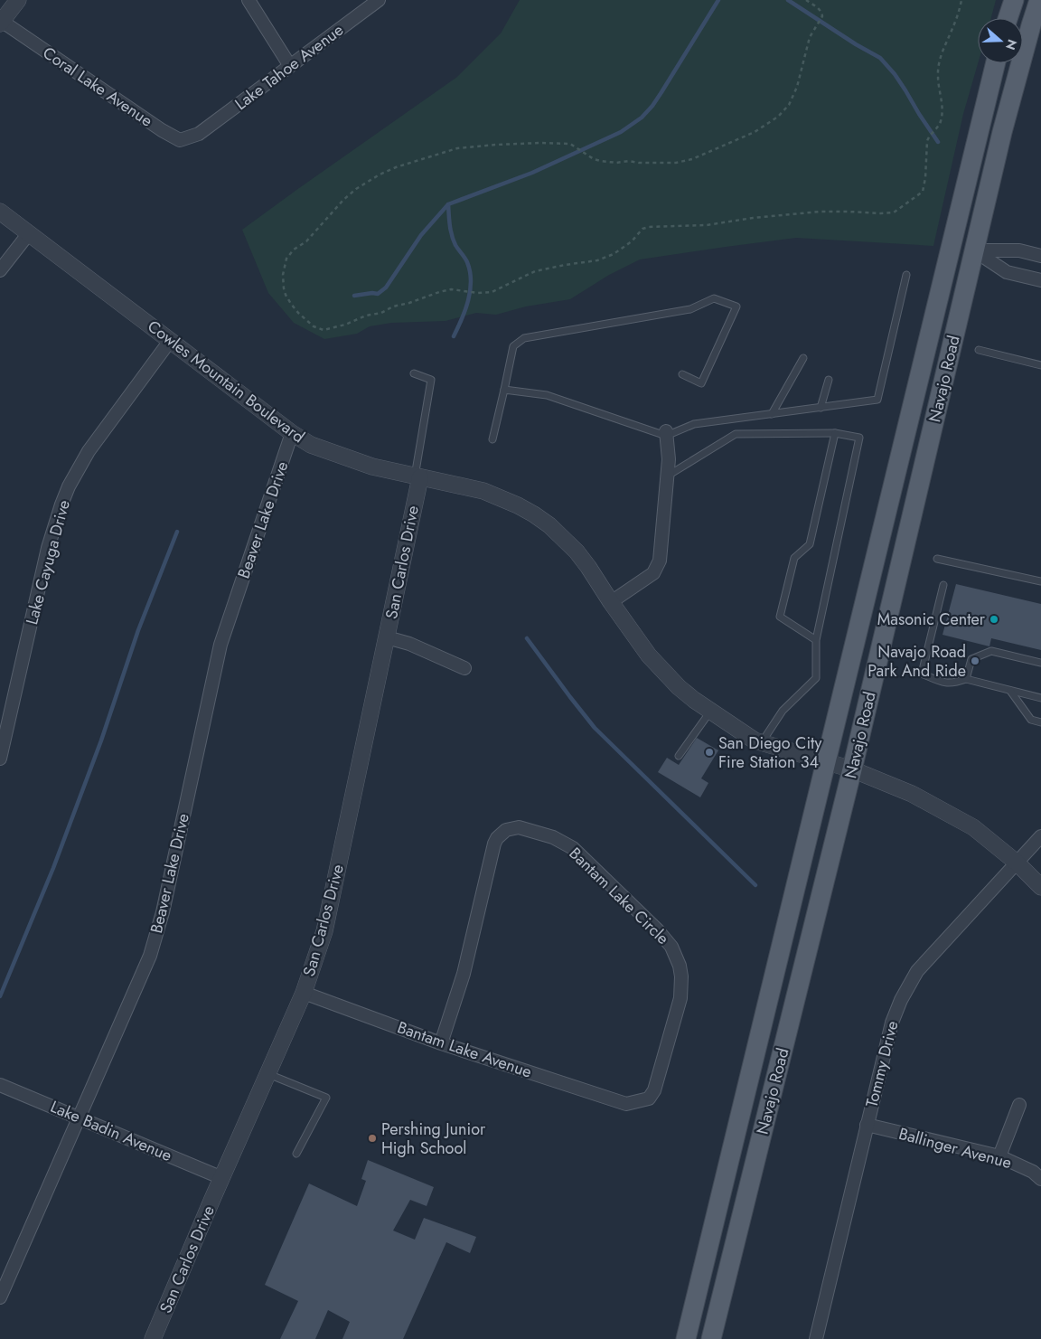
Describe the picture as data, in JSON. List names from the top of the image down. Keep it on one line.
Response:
{"streets":{"main road":["Navajo Road"],"street":["Lake Tahoe Avenue","Coral Lake Avenue","Cowles Mountain Boulevard","Beaver Lake Drive","Lake Cayuga Drive","San Carlos Drive","Bantam Lake Circle","Bantam Lake Avenue","Tommy Drive","Lake Badin Avenue","Ballinger Avenue"]},"crossings":[["Lake Tahoe Avenue","Coral Lake Avenue"],["Navajo Road","Cowles Mountain Boulevard"],["Cowles Mountain Boulevard","Beaver Lake Drive"],["Cowles Mountain Boulevard","Lake Cayuga Drive"],["Cowles Mountain Boulevard","San Carlos Drive"],["Cowles Mountain Boulevard","Tommy Drive"],["Beaver Lake Drive","Lake Badin Avenue"],["San Carlos Drive","Bantam Lake Avenue"],["San Carlos Drive","Lake Badin Avenue"],["Bantam Lake Circle","Bantam Lake Avenue"],["Tommy Drive","Ballinger Avenue"]],"places":["Masonic Center","Navajo Road Park And Ride","San Diego City Fire Station 34","Pershing Junior High School"],"north":"right"}
